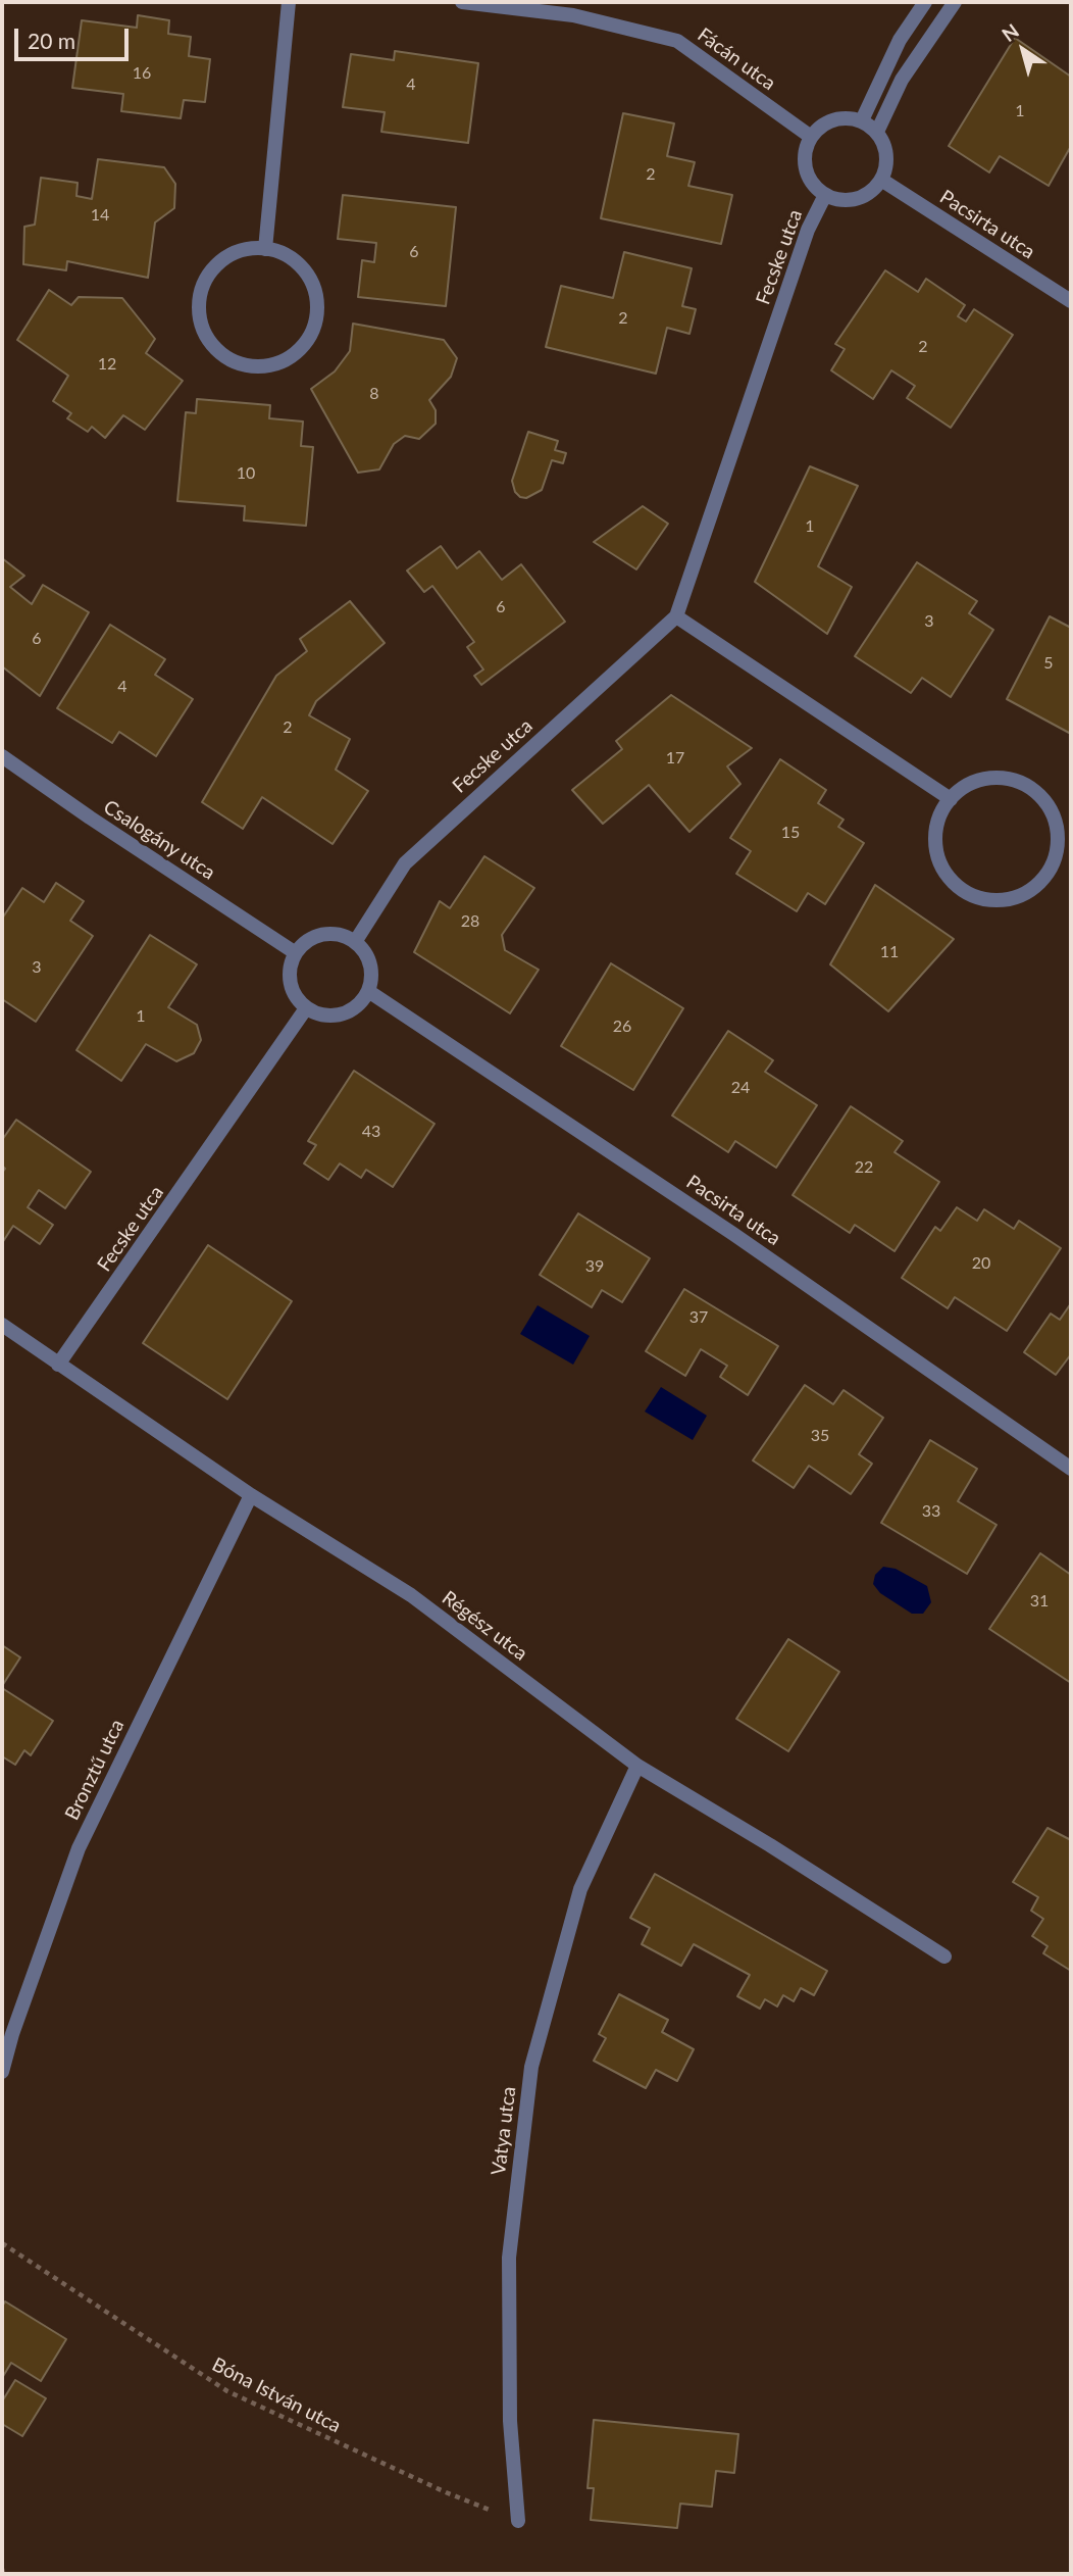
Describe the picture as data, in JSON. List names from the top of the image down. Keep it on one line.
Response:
{"streets":{"street":["Fácán utca","Pacsirta utca","Fecske utca","Csalogány utca","Régész utca","Bronztű utca","Vatya utca"],"path":["Bóna István utca"]},"crossings":[["Fácán utca","Pacsirta utca"],["Fácán utca","Fecske utca"],["Pacsirta utca","Fecske utca"],["Pacsirta utca","Csalogány utca"],["Fecske utca","Csalogány utca"],["Fecske utca","Régész utca"],["Régész utca","Bronztű utca"],["Régész utca","Vatya utca"],["Vatya utca","Bóna István utca"]],"house_numbers":["16","4","1","2","14","6","2","2","12","8","10","1","6","3","6","5","4","2","17","15","28","11","3","1","26","24","43","22","20","39","37","35","33","31"],"scale_bar":"20 m","north":"top left"}
